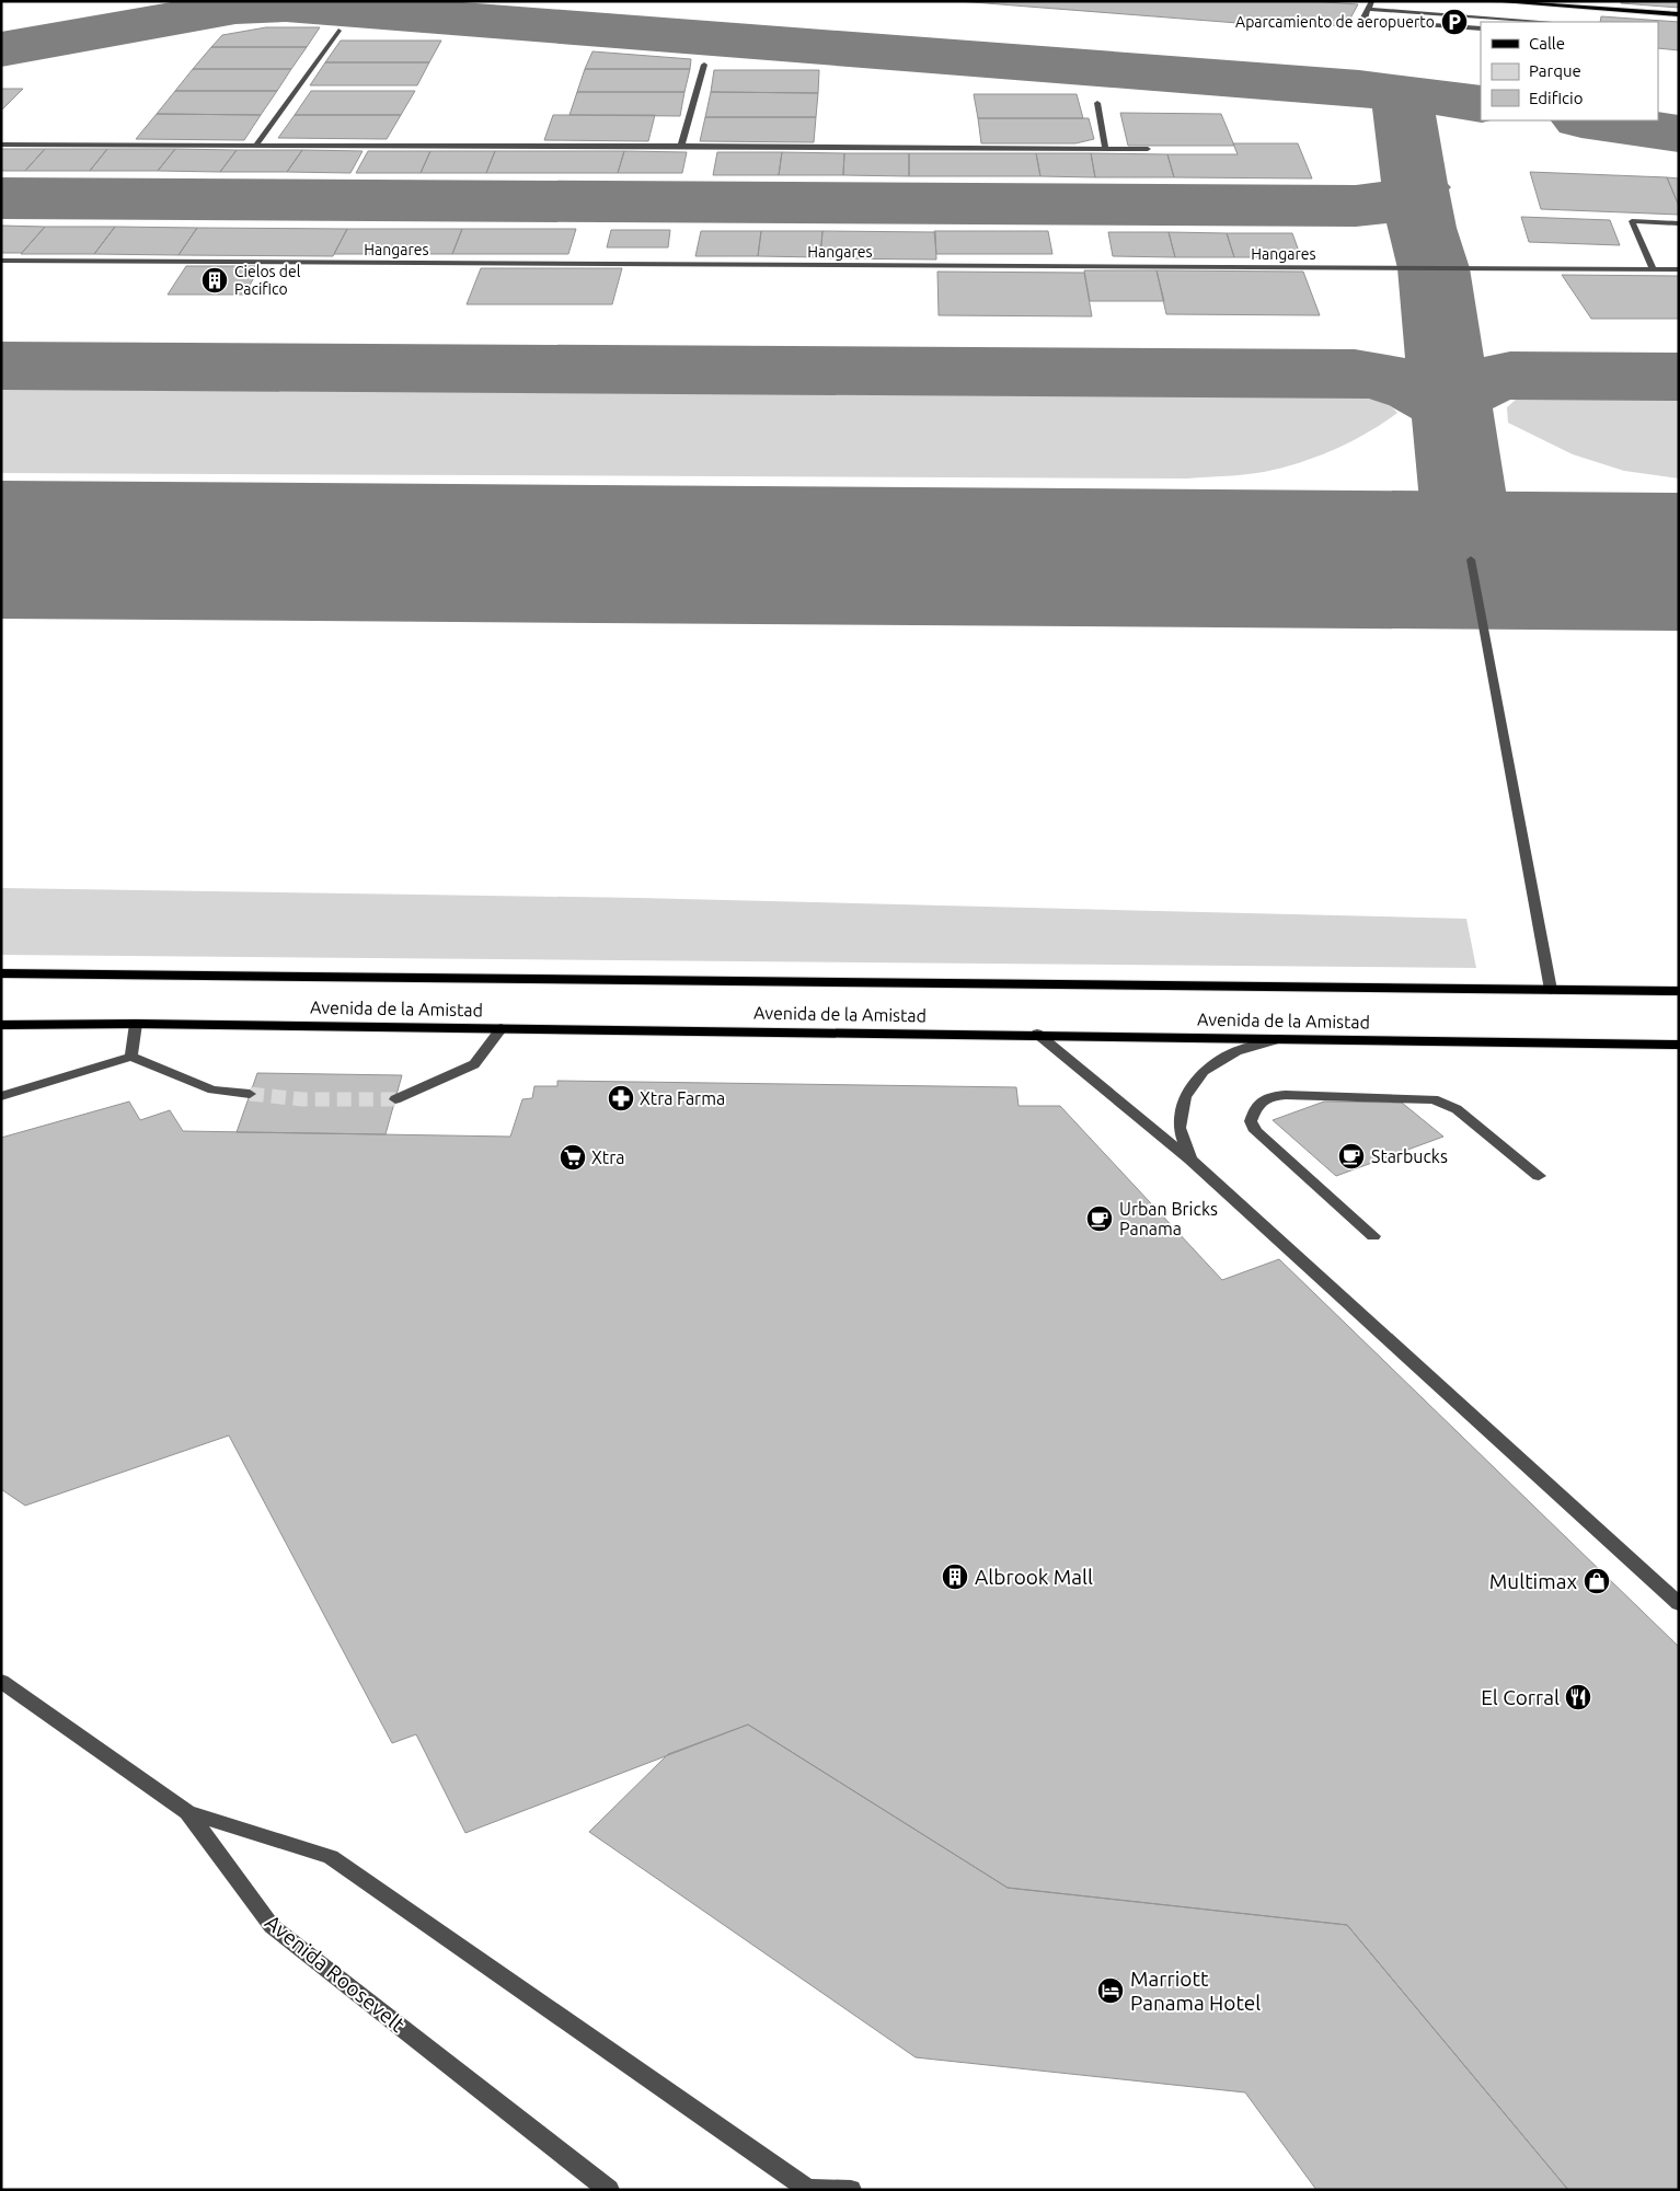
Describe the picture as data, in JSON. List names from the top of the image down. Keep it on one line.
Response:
{"streets":{"main road":["Avenida de la Amistad"],"lane":["Hangares","Avenida Roosevelt"]},"places":{"parking":["Aparcamiento de aeropuerto"],"building":["Cielos del Pacifico","Albrook Mall"],"pharmacy":["Xtra Farma"],"cafe":["Starbucks","Urban Bricks Panama"],"supermarket":["Xtra"],"shop":["Multimax"],"restaurant":["El Corral"],"hotel":["Marriott Panama Hotel"]},"legend":["Calle","Parque","Edificio"]}
